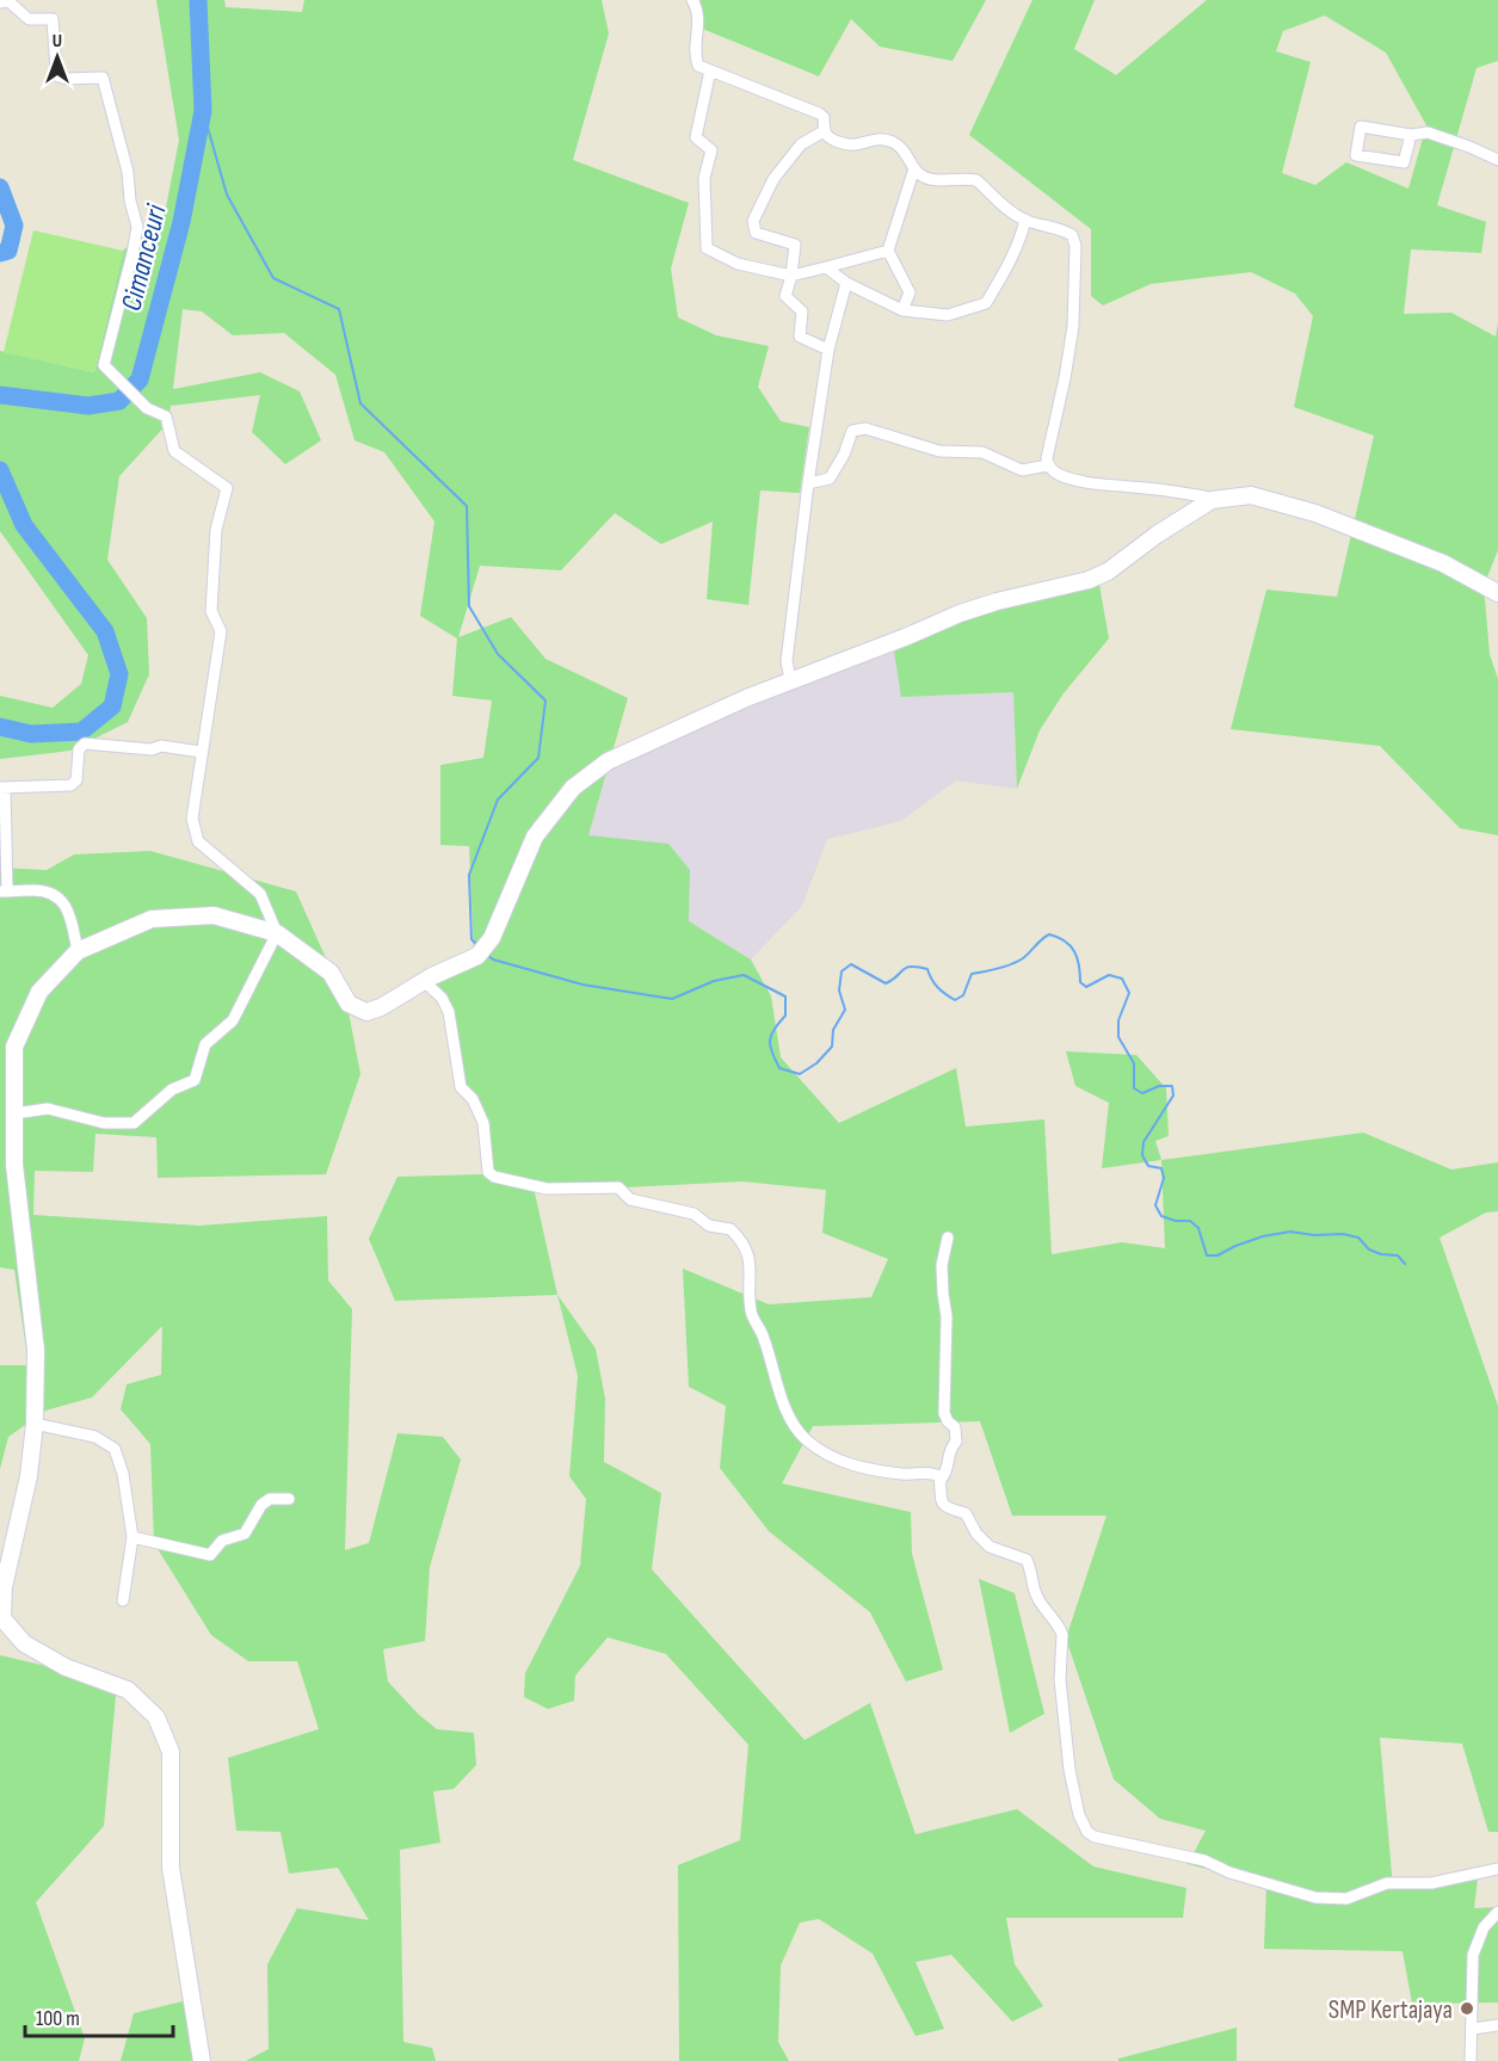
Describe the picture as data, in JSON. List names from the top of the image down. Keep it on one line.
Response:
{"water":["Cimanceuri"],"places":["SMP Kertajaya"],"scale_bar":"100 m","north":"top"}
